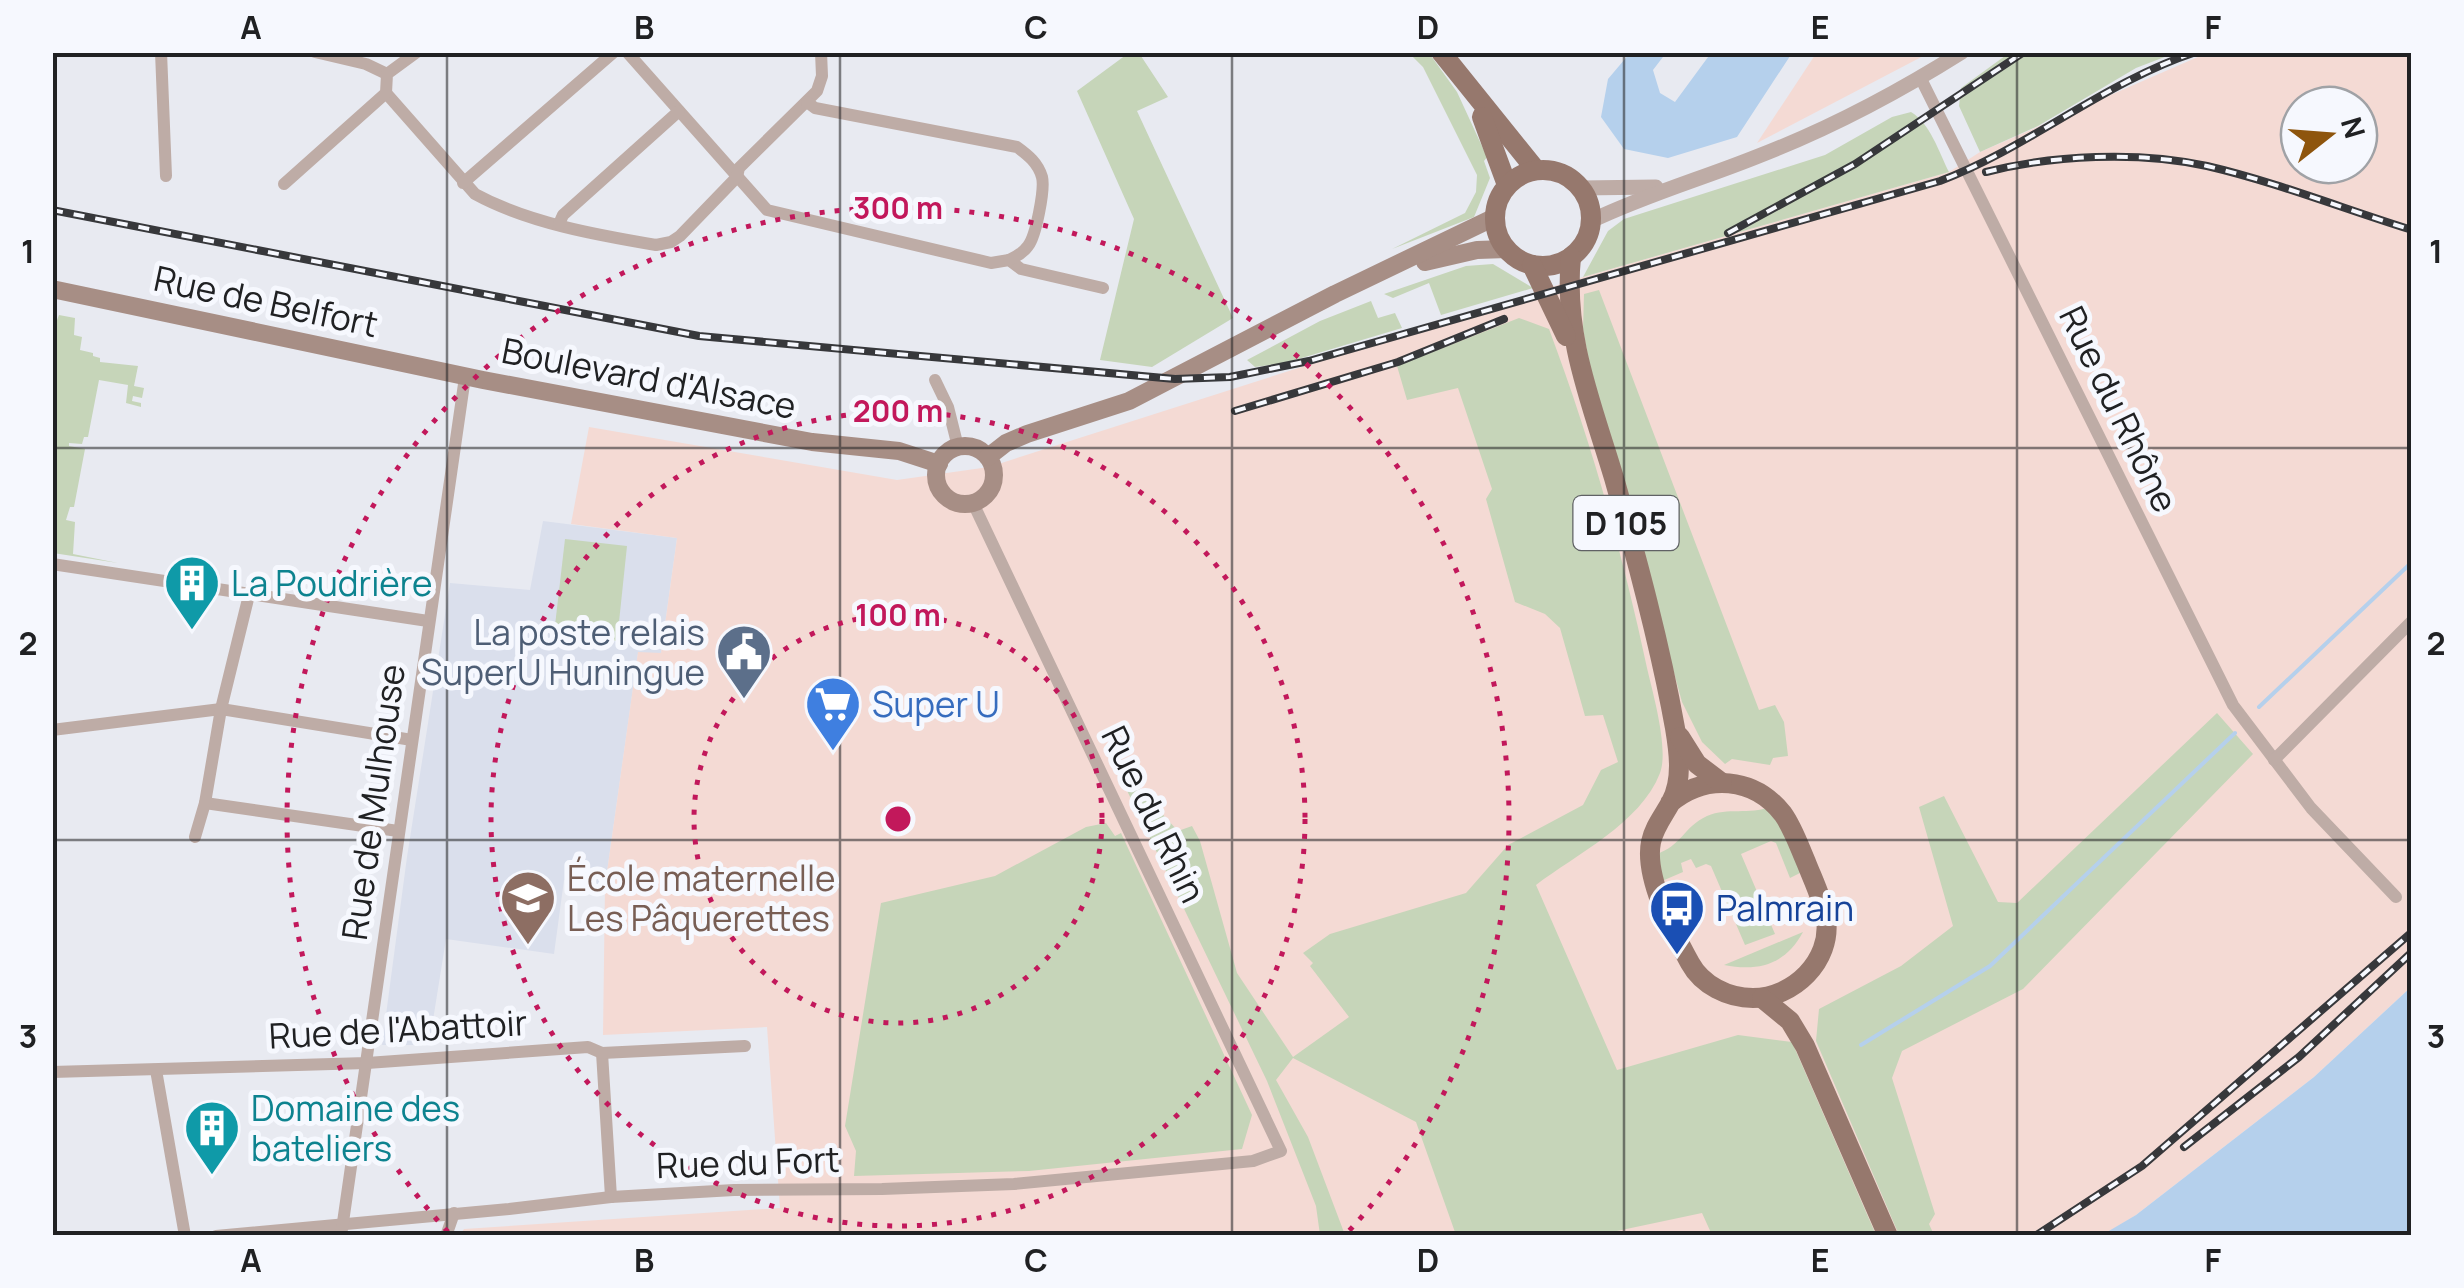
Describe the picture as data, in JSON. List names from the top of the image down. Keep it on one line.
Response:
{"streets":{"main road":["Rue de Belfort","Boulevard d'Alsace","D 105"],"street":["Rue du Rhône","Rue de Mulhouse","Rue du Rhin","Rue de l'Abattoir","Rue du Fort"]},"crossings":[["Rue de Belfort","Boulevard d'Alsace"],["Rue de Belfort","Rue de Mulhouse"],["Boulevard d'Alsace","Rue de Mulhouse"],["Boulevard d'Alsace","Rue du Rhin"],["Rue de Mulhouse","Rue de l'Abattoir"],["Rue de Mulhouse","Rue du Fort"],["Rue du Rhin","Rue du Fort"]],"places":{"building":["La Poudrière","Domaine des bateliers"],"public building":["La poste relais SuperU Huningue"],"supermarket":["Super U"],"school or university":["École maternelle Les Pâquerettes"],"bus stop":["Palmrain"]},"north":"right","grid":{"columns":["A","B","C","D","E","F"],"rows":["1","2","3"]},"rings":["300 m","200 m","100 m"]}
